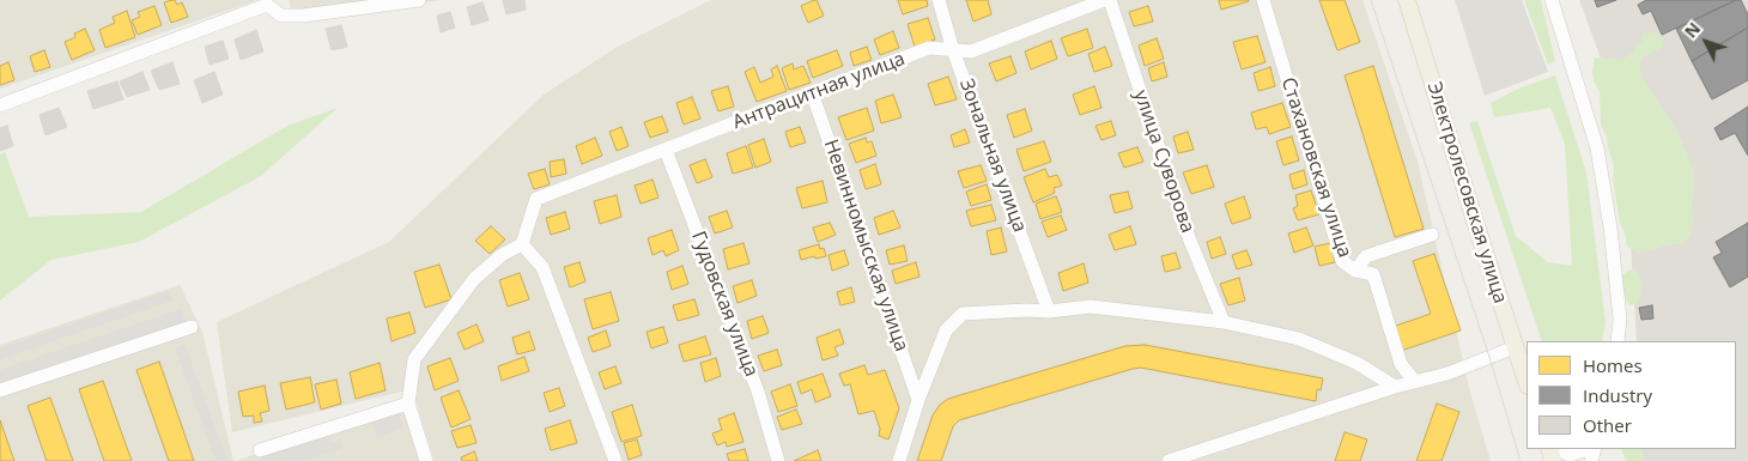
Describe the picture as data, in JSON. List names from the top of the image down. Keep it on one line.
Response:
{"streets":{"main road":["Электролесовская улица"],"street":["Антрацитная улица","Зональная улица","улица Суворова","Стахановская улица","Невинномысская улица","Гудовская улица"]},"crossings":[["Антрацитная улица","Зональная улица"],["Антрацитная улица","Невинномысская улица"],["Антрацитная улица","Гудовская улица"]],"legend":["Homes","Industry","Other"],"north":"top left"}
